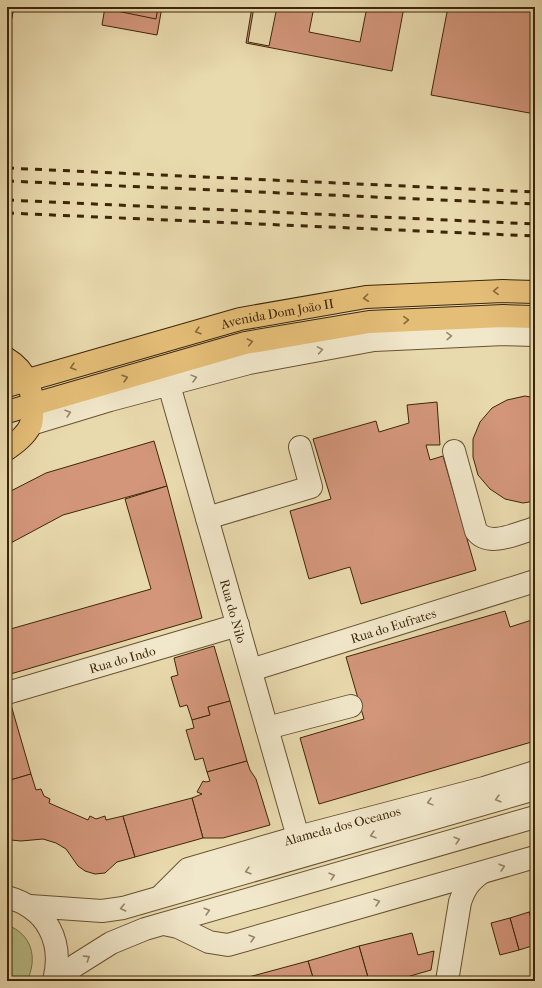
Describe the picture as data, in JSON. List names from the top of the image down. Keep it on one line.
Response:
{"streets":{"main road":["Avenida Dom João II"],"street":["Rua do Nilo","Rua do Eufrates","Rua do Indo","Alameda dos Oceanos"]},"crossings":[["Rua do Nilo","Rua do Eufrates"],["Rua do Nilo","Rua do Indo"],["Rua do Nilo","Alameda dos Oceanos"]]}
